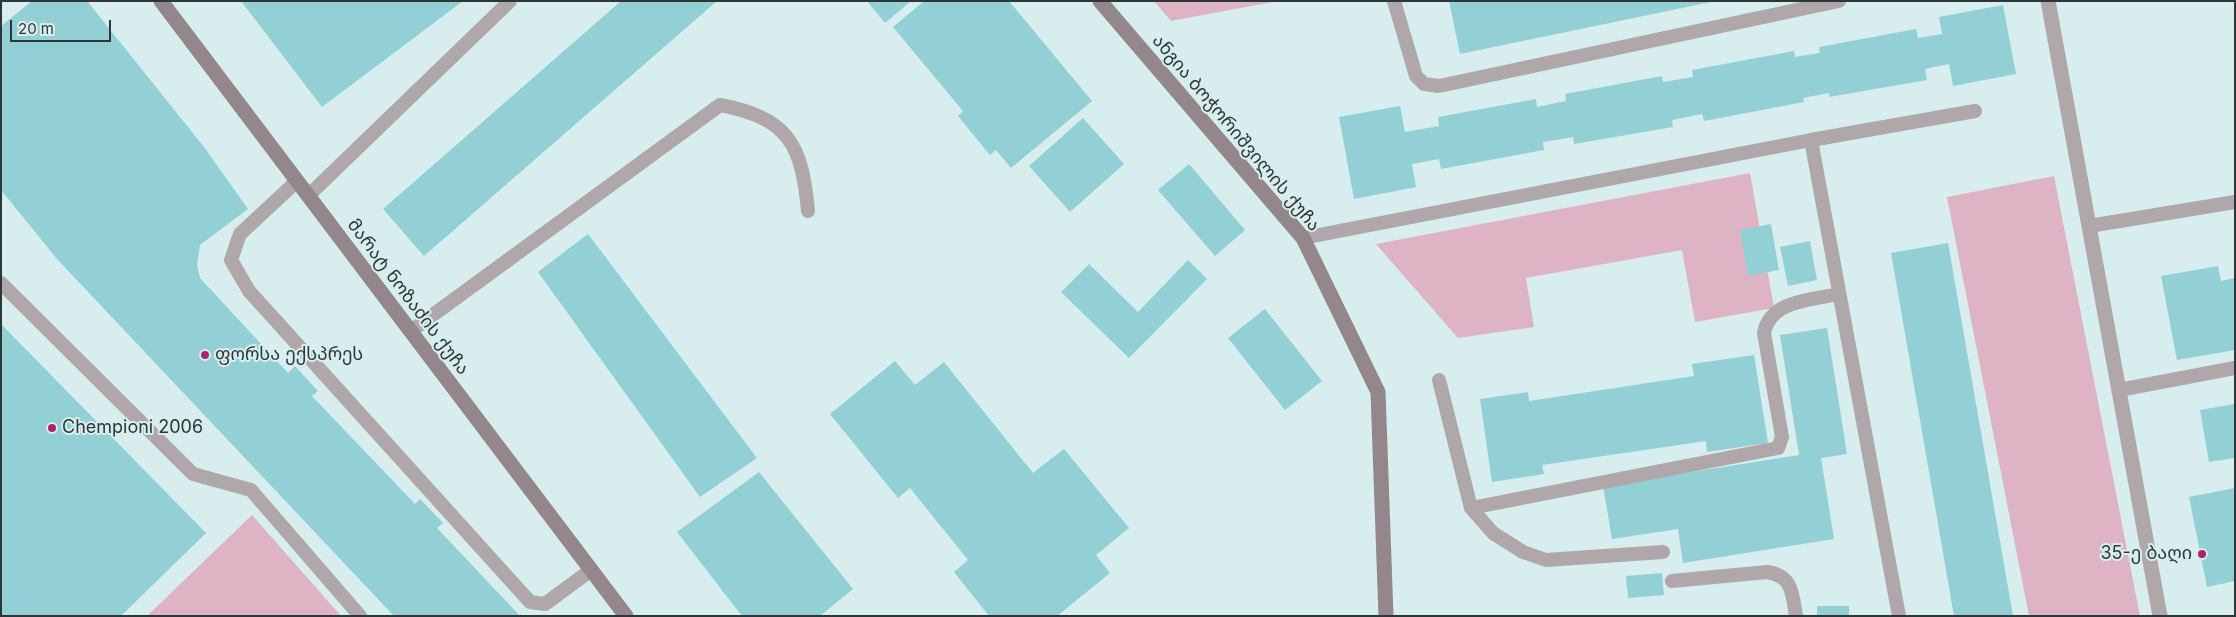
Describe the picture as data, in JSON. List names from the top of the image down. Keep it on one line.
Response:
{"streets":{"street":["ანგია ბოჭორიშვილის ქუჩა","მარატ ნოზაძის ქუჩა"]},"places":["ფორსა ექსპრეს","Chempioni 2006","35-ე ბაღი"],"scale_bar":"20 m"}
